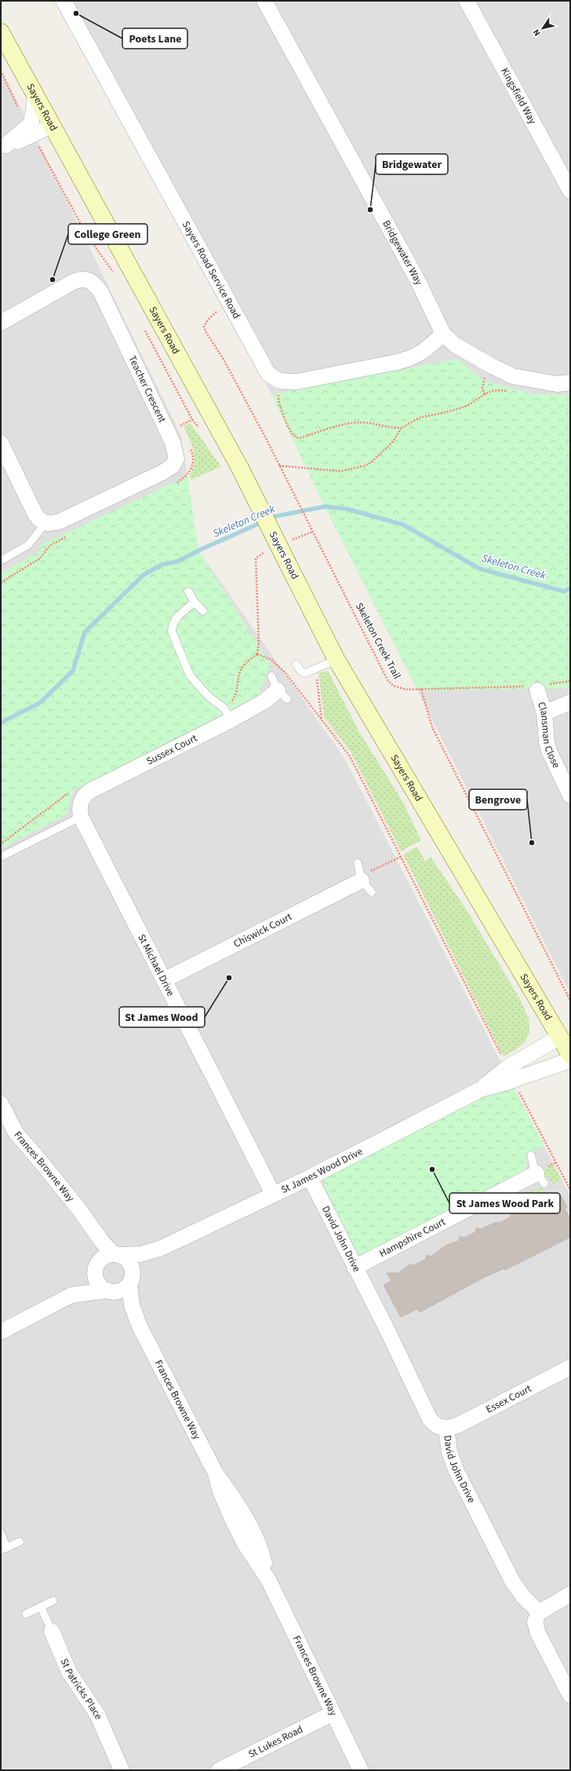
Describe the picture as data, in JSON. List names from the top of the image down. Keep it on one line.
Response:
{"streets":{"main road":["Sayers Road"],"street":["Kingsfield Way","Bridgewater Way","Sayers Road Service Road","Teacher Crescent","Clansman Close","Sussex Court","Chiswick Court","St Michael Drive","Frances Browne Way","St James Wood Drive","Hampshire Court","David John Drive","Essex Court","St Patricks Place","St Lukes Road"],"path":["Skeleton Creek Trail"]},"crossings":[["Sayers Road","St James Wood Drive"],["Sayers Road Service Road","Skeleton Creek Trail"],["Skeleton Creek Trail","Clansman Close"],["Sussex Court","St Michael Drive"],["Chiswick Court","St Michael Drive"],["St Michael Drive","St James Wood Drive"],["Frances Browne Way","St James Wood Drive"],["Frances Browne Way","St Lukes Road"],["St James Wood Drive","David John Drive"],["Hampshire Court","David John Drive"],["David John Drive","Essex Court"]],"water":["Skeleton Creek"],"places":["Poets Lane","Bridgewater","College Green","Bengrove","St James Wood","St James Wood Park"],"north":"bottom left"}
